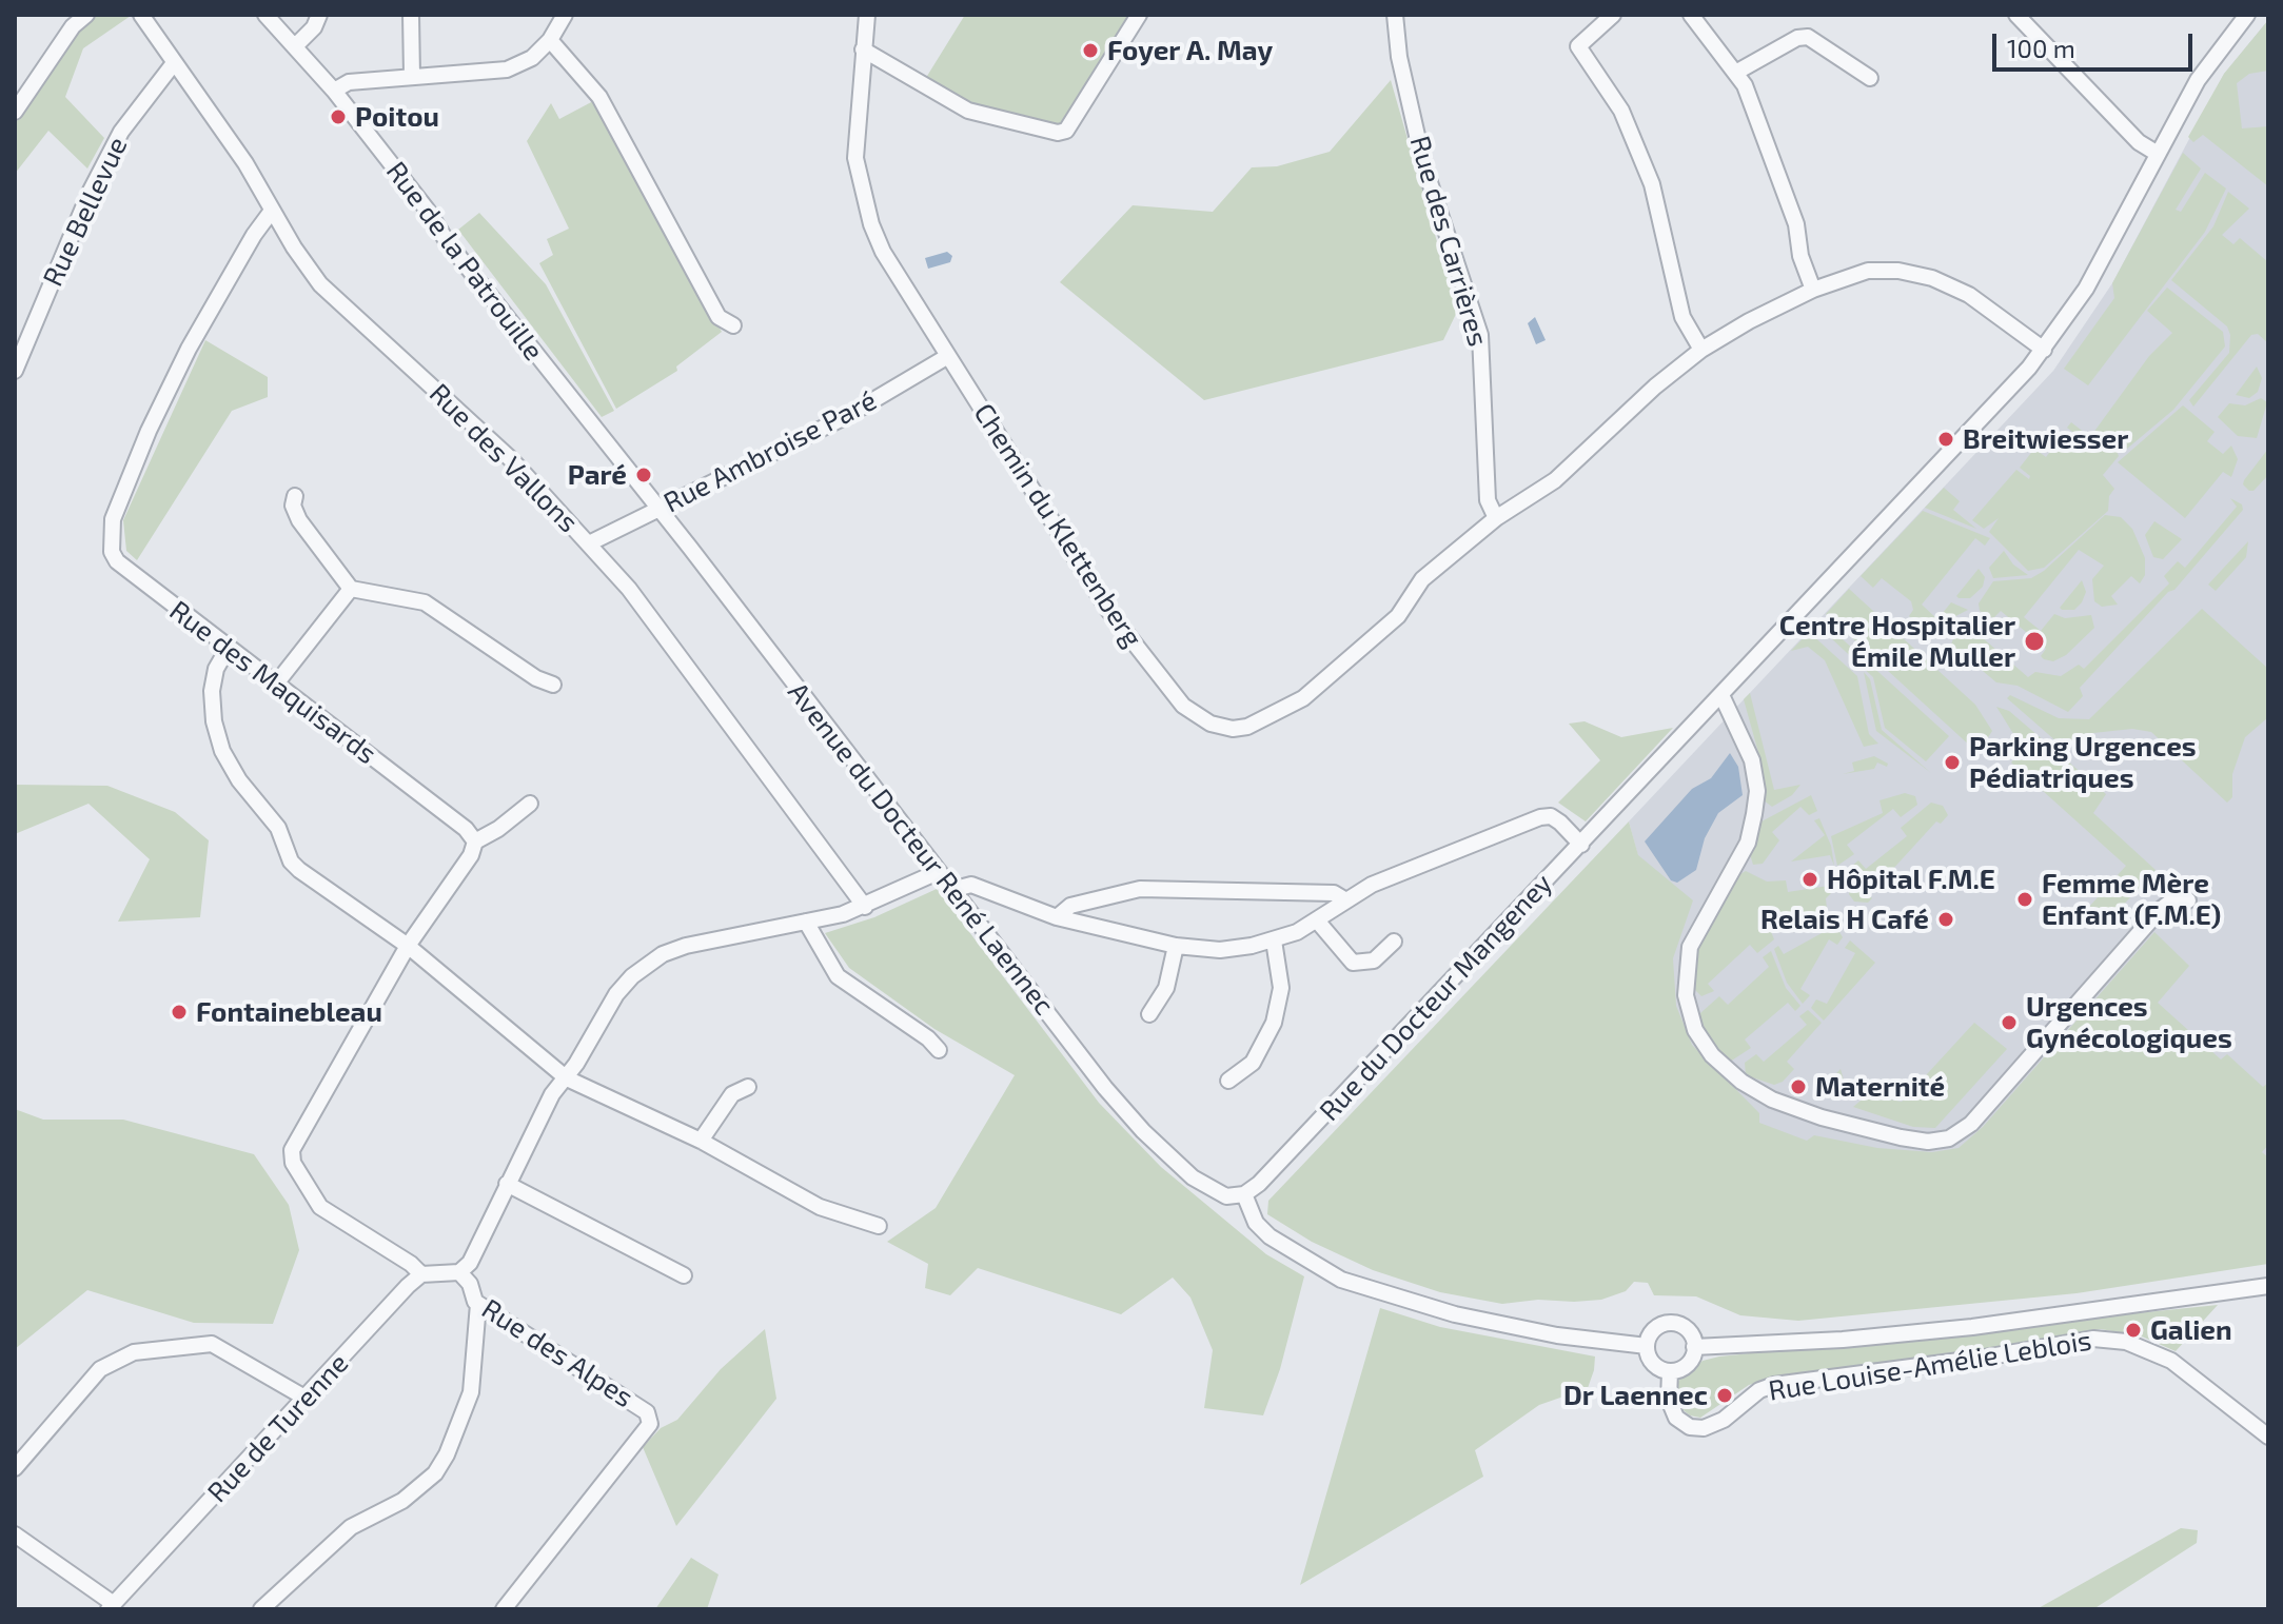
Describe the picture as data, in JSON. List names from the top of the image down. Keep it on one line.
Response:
{"streets":{"street":["Rue Bellevue","Rue des Carrières","Rue de la Patrouille","Rue Ambroise Paré","Rue des Vallons","Chemin du Klettenberg","Rue des Maquisards","Avenue du Docteur René Laennec","Rue du Docteur Mangeney","Rue des Alpes","Rue Louise-Amélie Leblois","Rue de Turenne"]},"crossings":[["Rue Bellevue","Rue des Vallons"],["Rue des Carrières","Chemin du Klettenberg"],["Rue de la Patrouille","Rue Ambroise Paré"],["Rue de la Patrouille","Avenue du Docteur René Laennec"],["Rue Ambroise Paré","Rue des Vallons"],["Rue Ambroise Paré","Chemin du Klettenberg"],["Rue Ambroise Paré","Avenue du Docteur René Laennec"],["Rue des Vallons","Rue des Maquisards"],["Chemin du Klettenberg","Rue du Docteur Mangeney"],["Avenue du Docteur René Laennec","Rue du Docteur Mangeney"]],"places":["Foyer A. May","Poitou","Breitwiesser","Paré","Centre Hospitalier Émile Muller","Parking Urgences Pédiatriques","Hôpital F.M.E","Femme Mère Enfant (F.M.E)","Relais H Café","Fontainebleau","Urgences Gynécologiques","Maternité","Galien","Dr Laennec"],"scale_bar":"100 m"}
